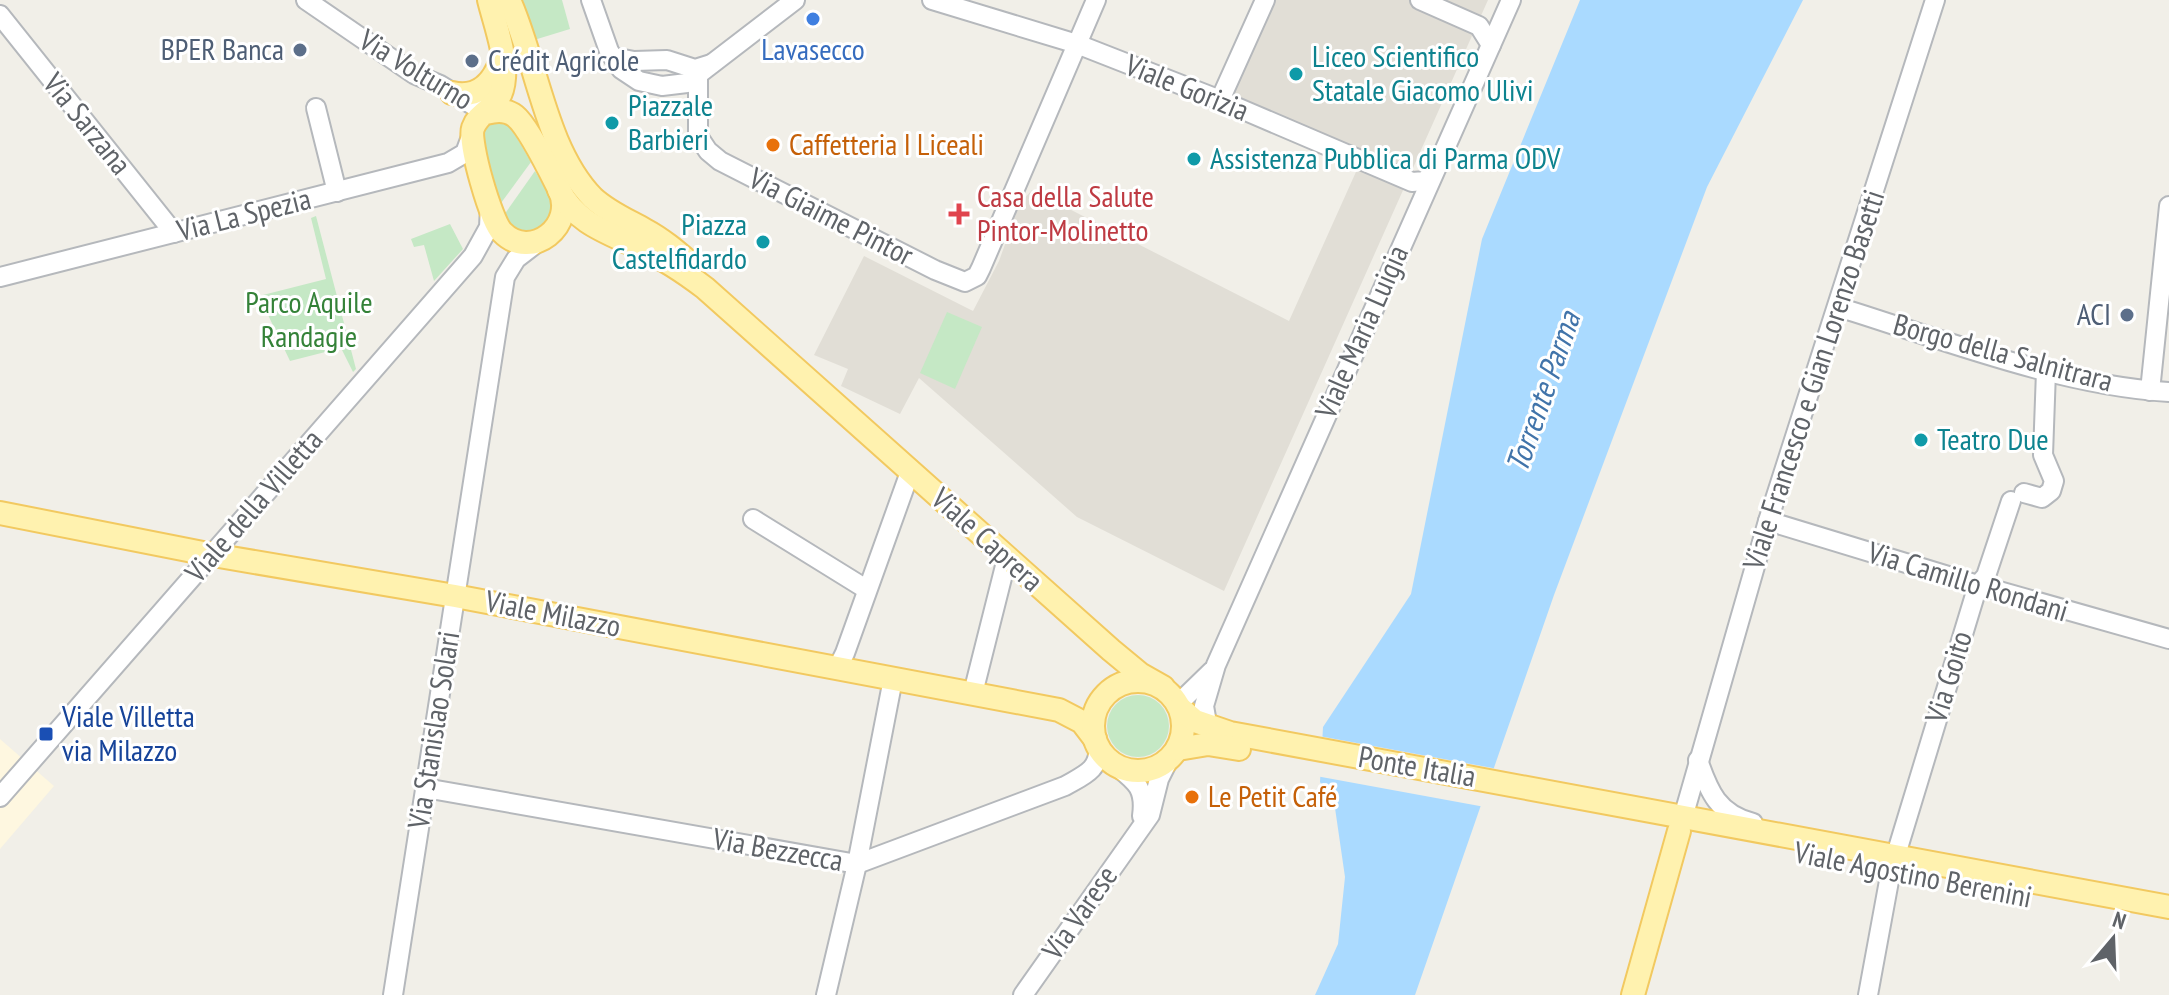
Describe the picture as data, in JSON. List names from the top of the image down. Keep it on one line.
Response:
{"streets":{"main road":["Viale Caprera","Viale Milazzo","Ponte Italia","Viale Agostino Berenini"],"street":["Via Volturno","Viale Gorizia","Via Sarzana","Via La Spezia","Via Giaime Pintor","Viale Maria Luigia","Borgo della Salnitrara","Viale Francesco e Gian Lorenzo Basetti","Viale della Villetta","Via Camillo Rondani","Via Goito","Via Stanislao Solari","Via Bezzecca","Via Varese"]},"crossings":[["Viale Gorizia","Via Giaime Pintor"],["Viale Gorizia","Viale Maria Luigia"],["Via Sarzana","Via La Spezia"],["Viale Maria Luigia","Viale Caprera"],["Viale Maria Luigia","Viale Milazzo"],["Viale Maria Luigia","Ponte Italia"],["Viale Maria Luigia","Via Bezzecca"],["Viale Maria Luigia","Via Varese"],["Borgo della Salnitrara","Viale Francesco e Gian Lorenzo Basetti"],["Borgo della Salnitrara","Via Goito"],["Viale Francesco e Gian Lorenzo Basetti","Via Camillo Rondani"],["Viale Francesco e Gian Lorenzo Basetti","Viale Agostino Berenini"],["Viale della Villetta","Viale Milazzo"],["Viale Caprera","Viale Milazzo"],["Viale Caprera","Ponte Italia"],["Viale Caprera","Via Bezzecca"],["Viale Caprera","Via Varese"],["Via Camillo Rondani","Via Goito"],["Viale Milazzo","Via Stanislao Solari"],["Viale Milazzo","Ponte Italia"],["Viale Milazzo","Via Bezzecca"],["Viale Milazzo","Via Varese"],["Via Goito","Viale Agostino Berenini"],["Via Stanislao Solari","Via Bezzecca"],["Ponte Italia","Via Bezzecca"],["Ponte Italia","Viale Agostino Berenini"],["Ponte Italia","Via Varese"],["Via Bezzecca","Via Varese"]],"water":["Torrente Parma"],"parks":["Parco Aquile Randagie"],"places":{"other":["Lavasecco","BPER Banca","Crédit Agricole","Liceo Scientifico Statale Giacomo Ulivi","Piazzale Barbieri","Caffetteria I Liceali","Assistenza Pubblica di Parma ODV","Piazza Castelfidardo","ACI","Teatro Due","Le Petit Café"],"health":["Casa della Salute Pintor-Molinetto"],"transit":["Viale Villetta via Milazzo"]},"north":"top"}
